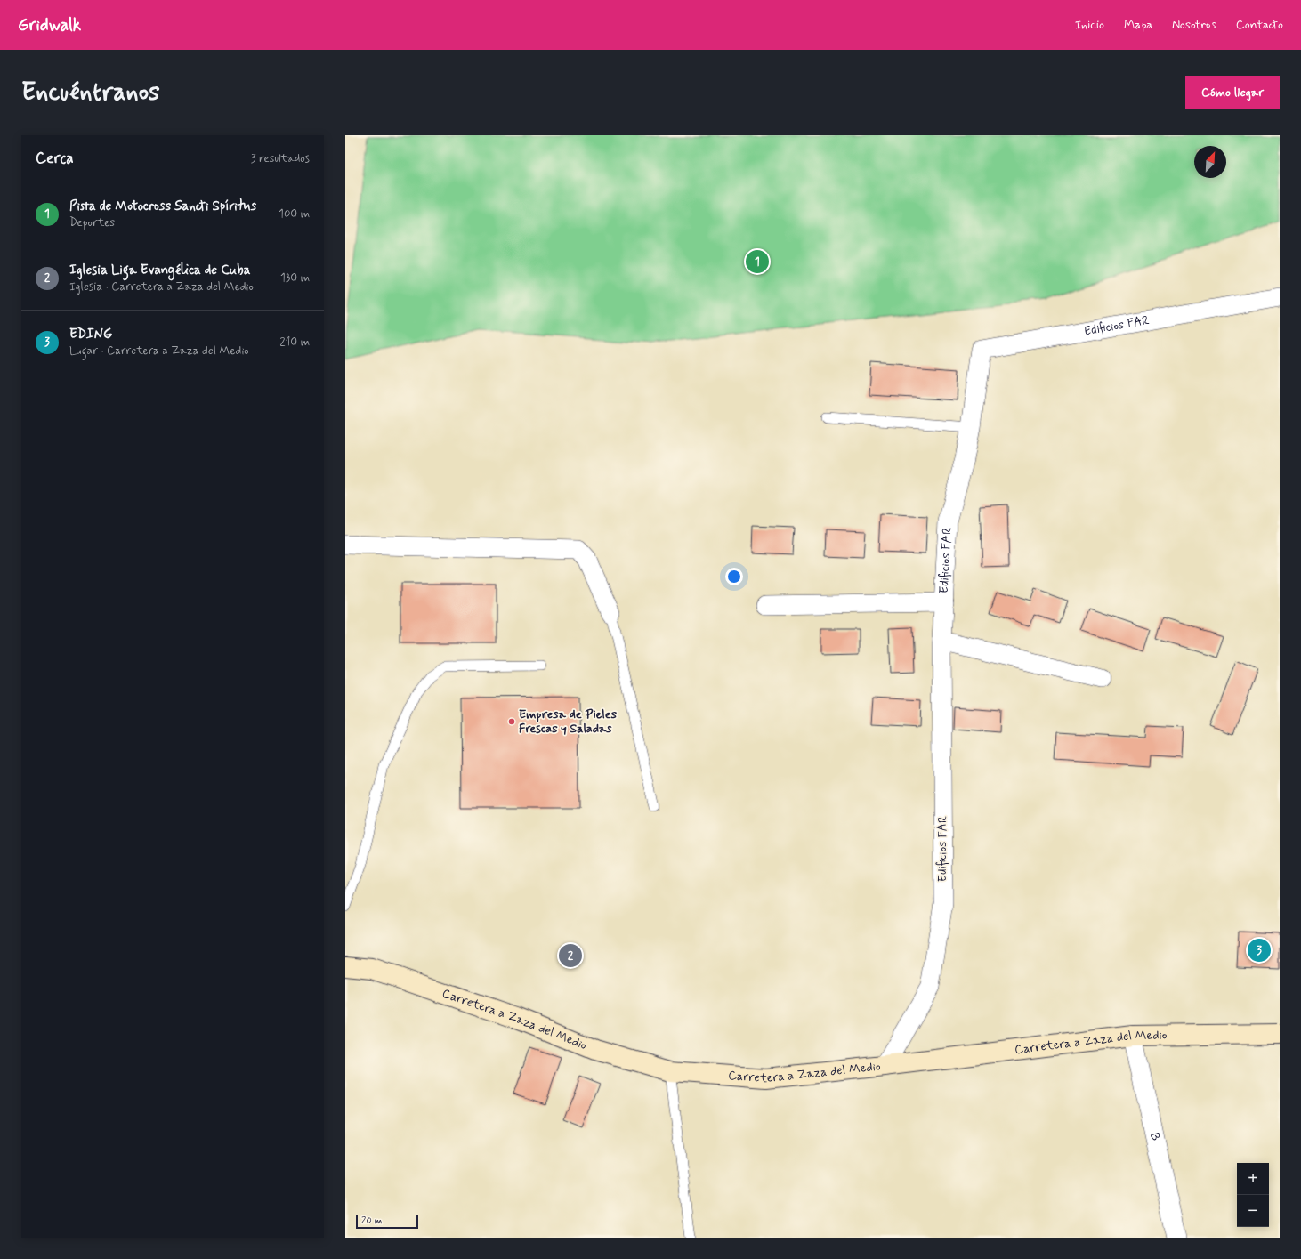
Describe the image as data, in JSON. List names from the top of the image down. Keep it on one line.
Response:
{"streets":{"main road":["Carretera a Zaza del Medio"],"street":["Edificios FAR","B"]},"crossings":[["Edificios FAR","Carretera a Zaza del Medio"],["Carretera a Zaza del Medio","B"]],"places":["Empresa de Pieles Frescas y Saladas"],"scale_bar":"20 m","north":"top right","page":{"header":"Gridwalk","nav":["Inicio","Mapa","Nosotros","Contacto"],"buttons":"Cómo llegar","title":"Encuéntranos","heading":["Cerca","3 resultados"],"list":[{"mark":"1","name":"Pista de Motocross Sancti Spíritus","note":"Deportes","value":"100 m"},{"mark":"2","name":"Iglesia Liga Evangélica de Cuba","note":"Iglesia · Carretera a Zaza del Medio","value":"130 m"},{"mark":"3","name":"EDING","note":"Lugar · Carretera a Zaza del Medio","value":"210 m"}],"pins":["1","3","2"],"map_buttons":["+","−"],"scale":"20 m"}}
